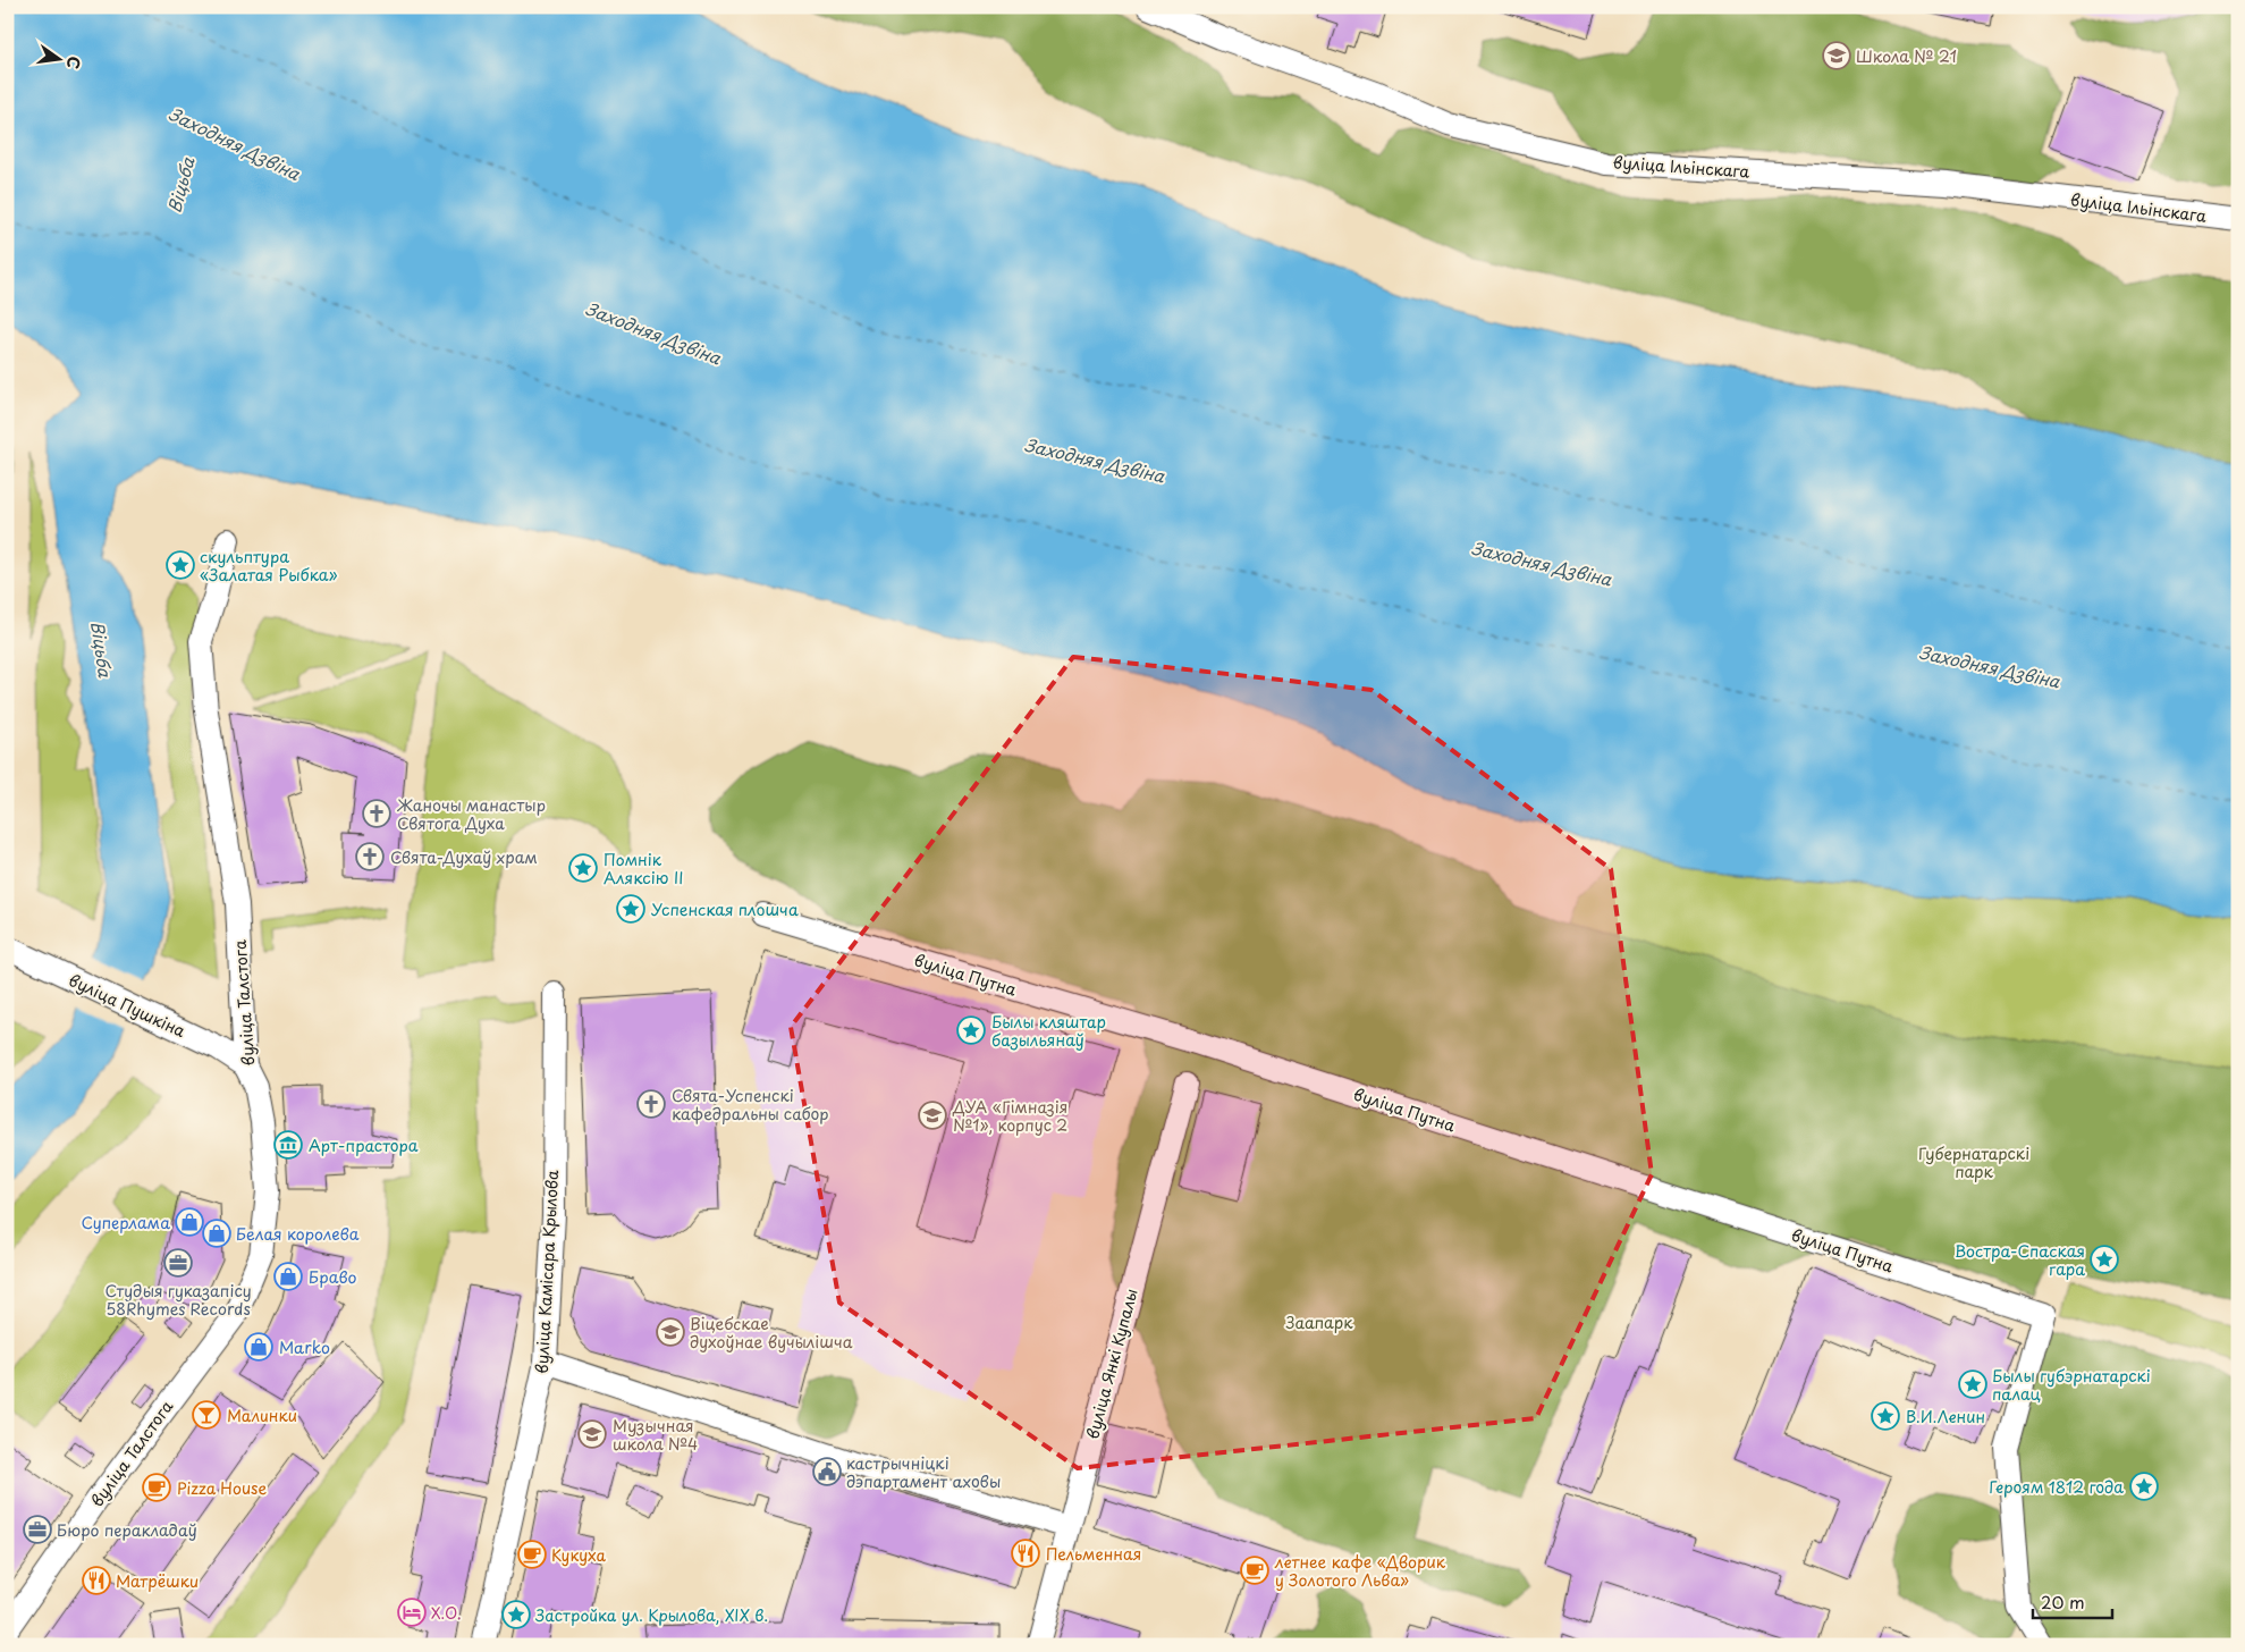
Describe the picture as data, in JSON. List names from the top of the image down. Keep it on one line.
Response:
{"streets":{"street":["вуліца Ільінскага","вуліца Путна","вуліца Талстога","вуліца Пушкіна","вуліца Камісара Крылова","вуліца Янкі Купалы"]},"crossings":[["вуліца Талстога","вуліца Пушкіна"]],"water":["Заходняя Дзвіна","Віцьба"],"parks":["Губернатарскі парк","Заапарк"],"places":{"school or university":["Школа № 21","ДУА «Гімназія №1», корпус 2","Віцебскае духоўнае вучылішча","Музычная школа №4"],"place":["скульптура «Залатая Рыбка»","Помнік Аляксію II","Успенская плошча","Былы кляштар базыльянаў","Востра-Спаская гара","Былы губэрнатарскі палац","В.И.Ленин","Героям 1812 года","Застройка ул. Крылова, XIX в."],"church":["Жаночы манастыр Святога Духа","Свята-Духаў храм","Свята-Успенскі кафедральны сабор"],"museum":["Арт-прастора"],"shop":["Суперлама","Белая королева","Браво","Marko"],"office":["Студыя гуказапісу 58Rhymes Records","Бюро перакладаў"],"bar":["Малинки"],"public building":["кастрычніцкі дэпартамент аховы"],"cafe":["Pizza House","Кукуха","летнее кафе «Дворик у Золотого Льва»"],"restaurant":["Пельменная","Матрёшки"],"hotel":["X.O."]},"scale_bar":"20 m","north":"right"}
